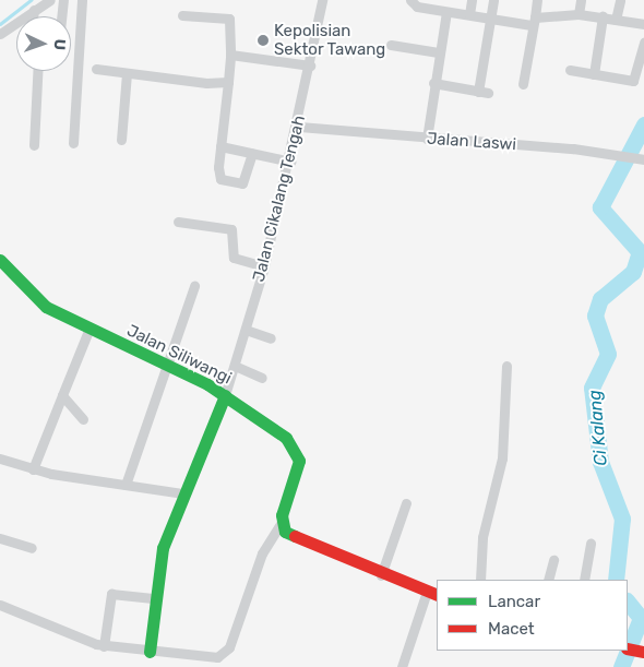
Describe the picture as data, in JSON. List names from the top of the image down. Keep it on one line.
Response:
{"streets":{"street":["Jalan Laswi","Jalan Cikalang Tengah","Jalan Siliwangi"]},"crossings":[["Jalan Laswi","Jalan Cikalang Tengah"],["Jalan Cikalang Tengah","Jalan Siliwangi"]],"water":["Ci Kalang"],"places":["Kepolisian Sektor Tawang"],"legend":["Lancar","Macet"],"north":"right"}
